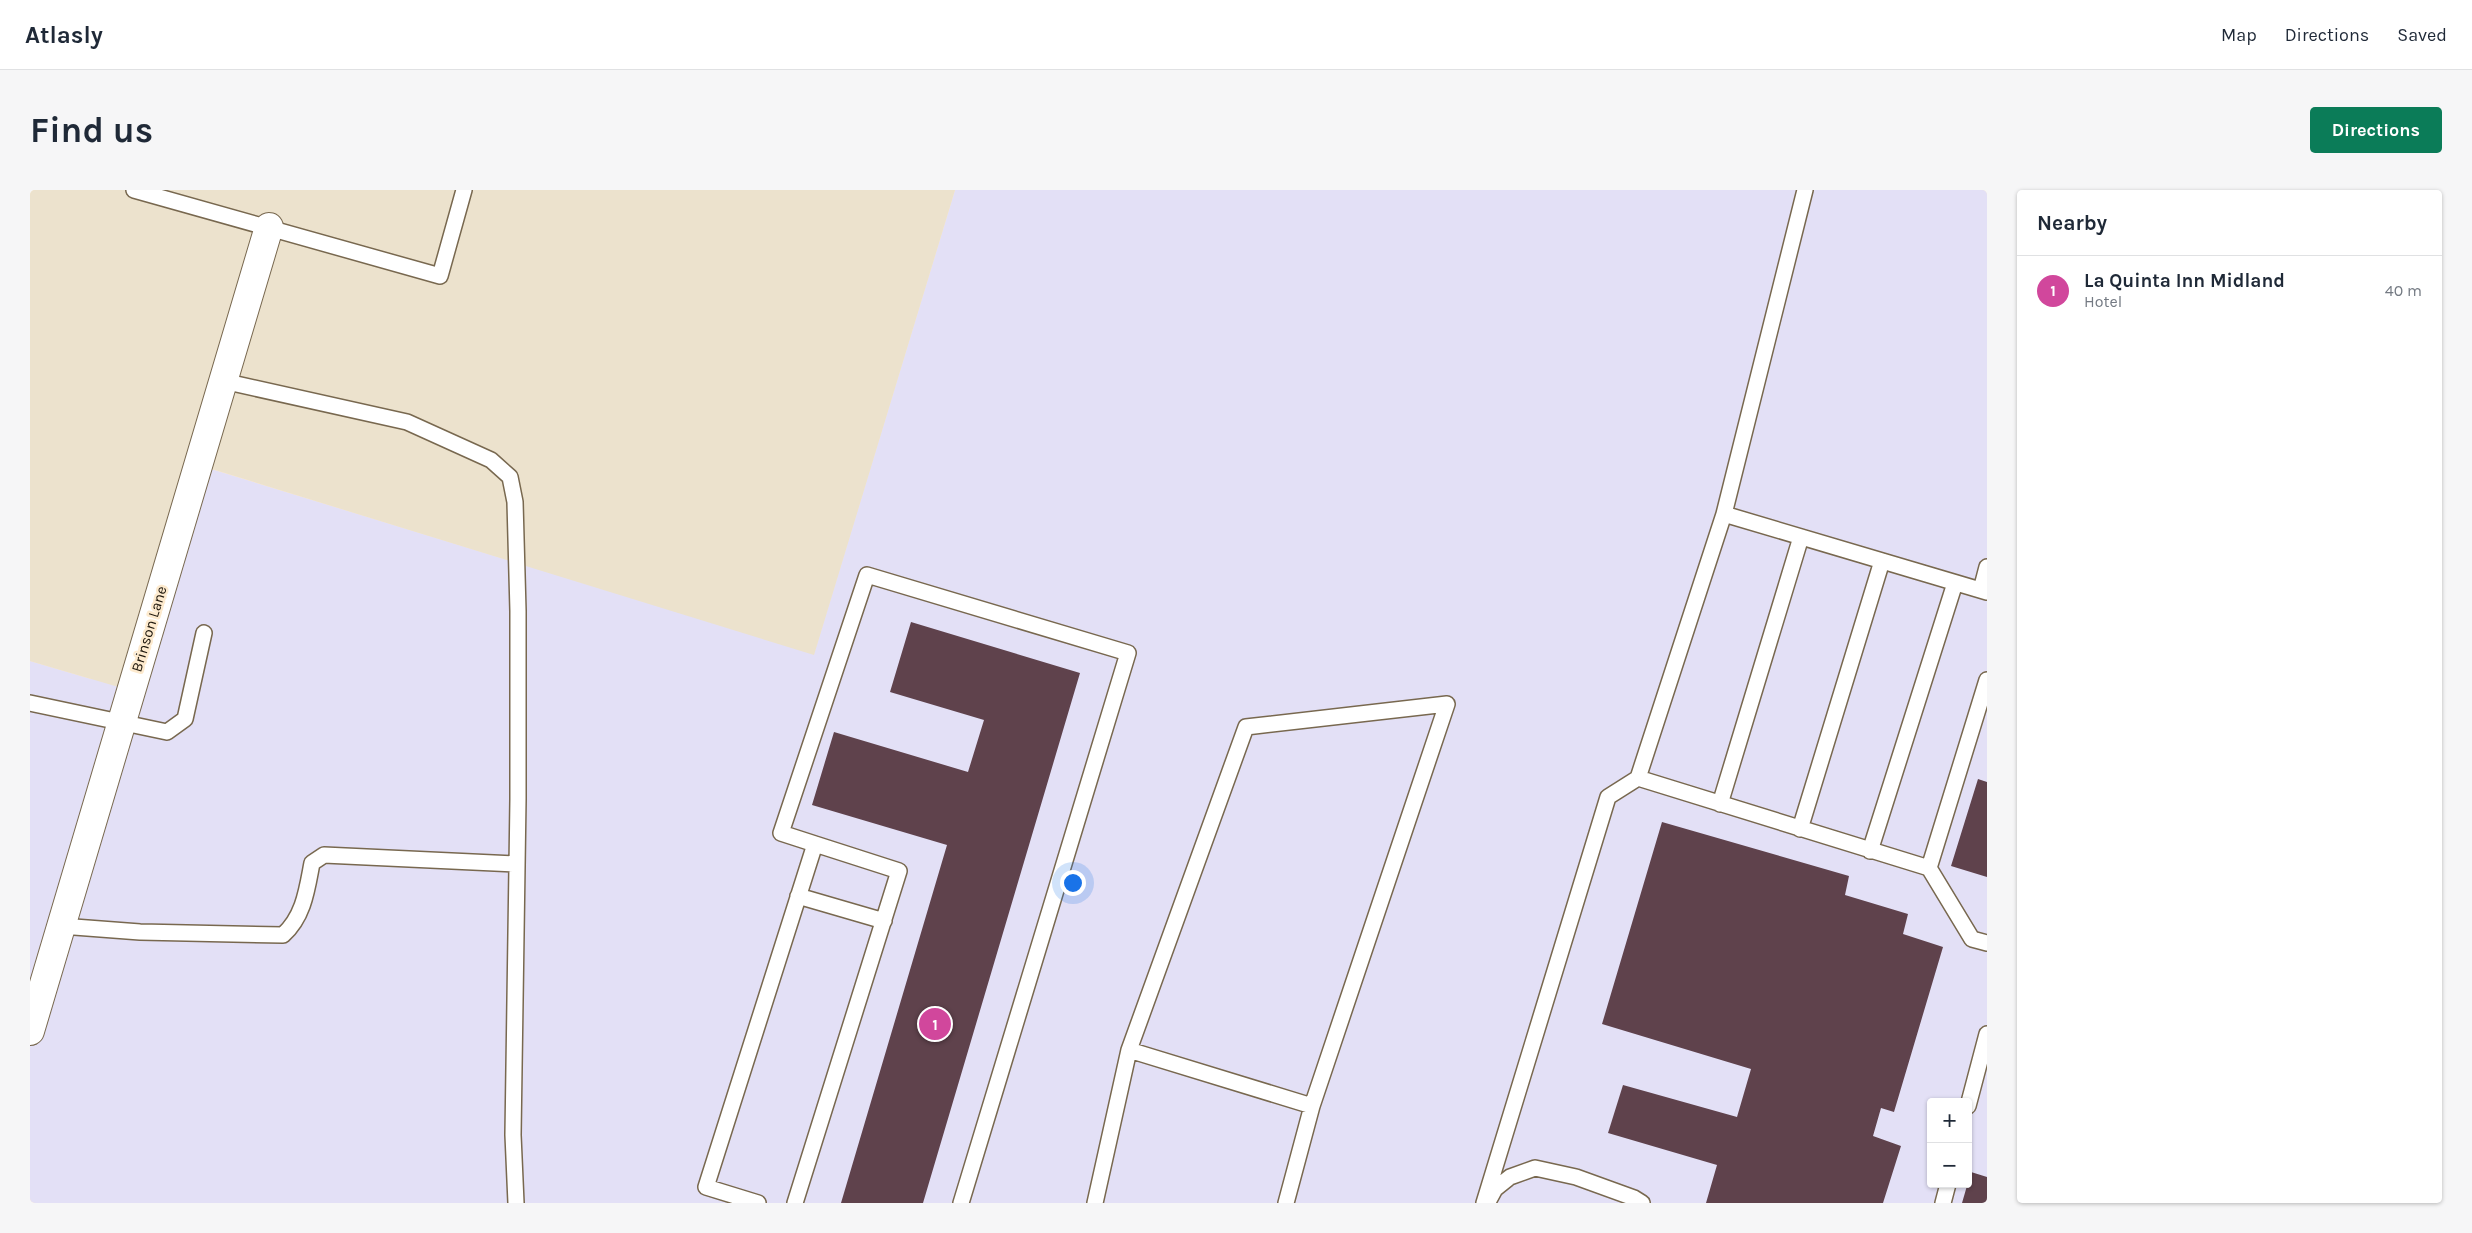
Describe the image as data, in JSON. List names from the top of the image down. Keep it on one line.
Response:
{"streets":{"street":["Brinson Lane"]},"page":{"header":"Atlasly","nav":["Map","Directions","Saved"],"buttons":"Directions","title":"Find us","heading":"Nearby","list":[{"mark":"1","name":"La Quinta Inn Midland","note":"Hotel","value":"40 m"}],"pins":"1","map_buttons":["+","−"]}}
